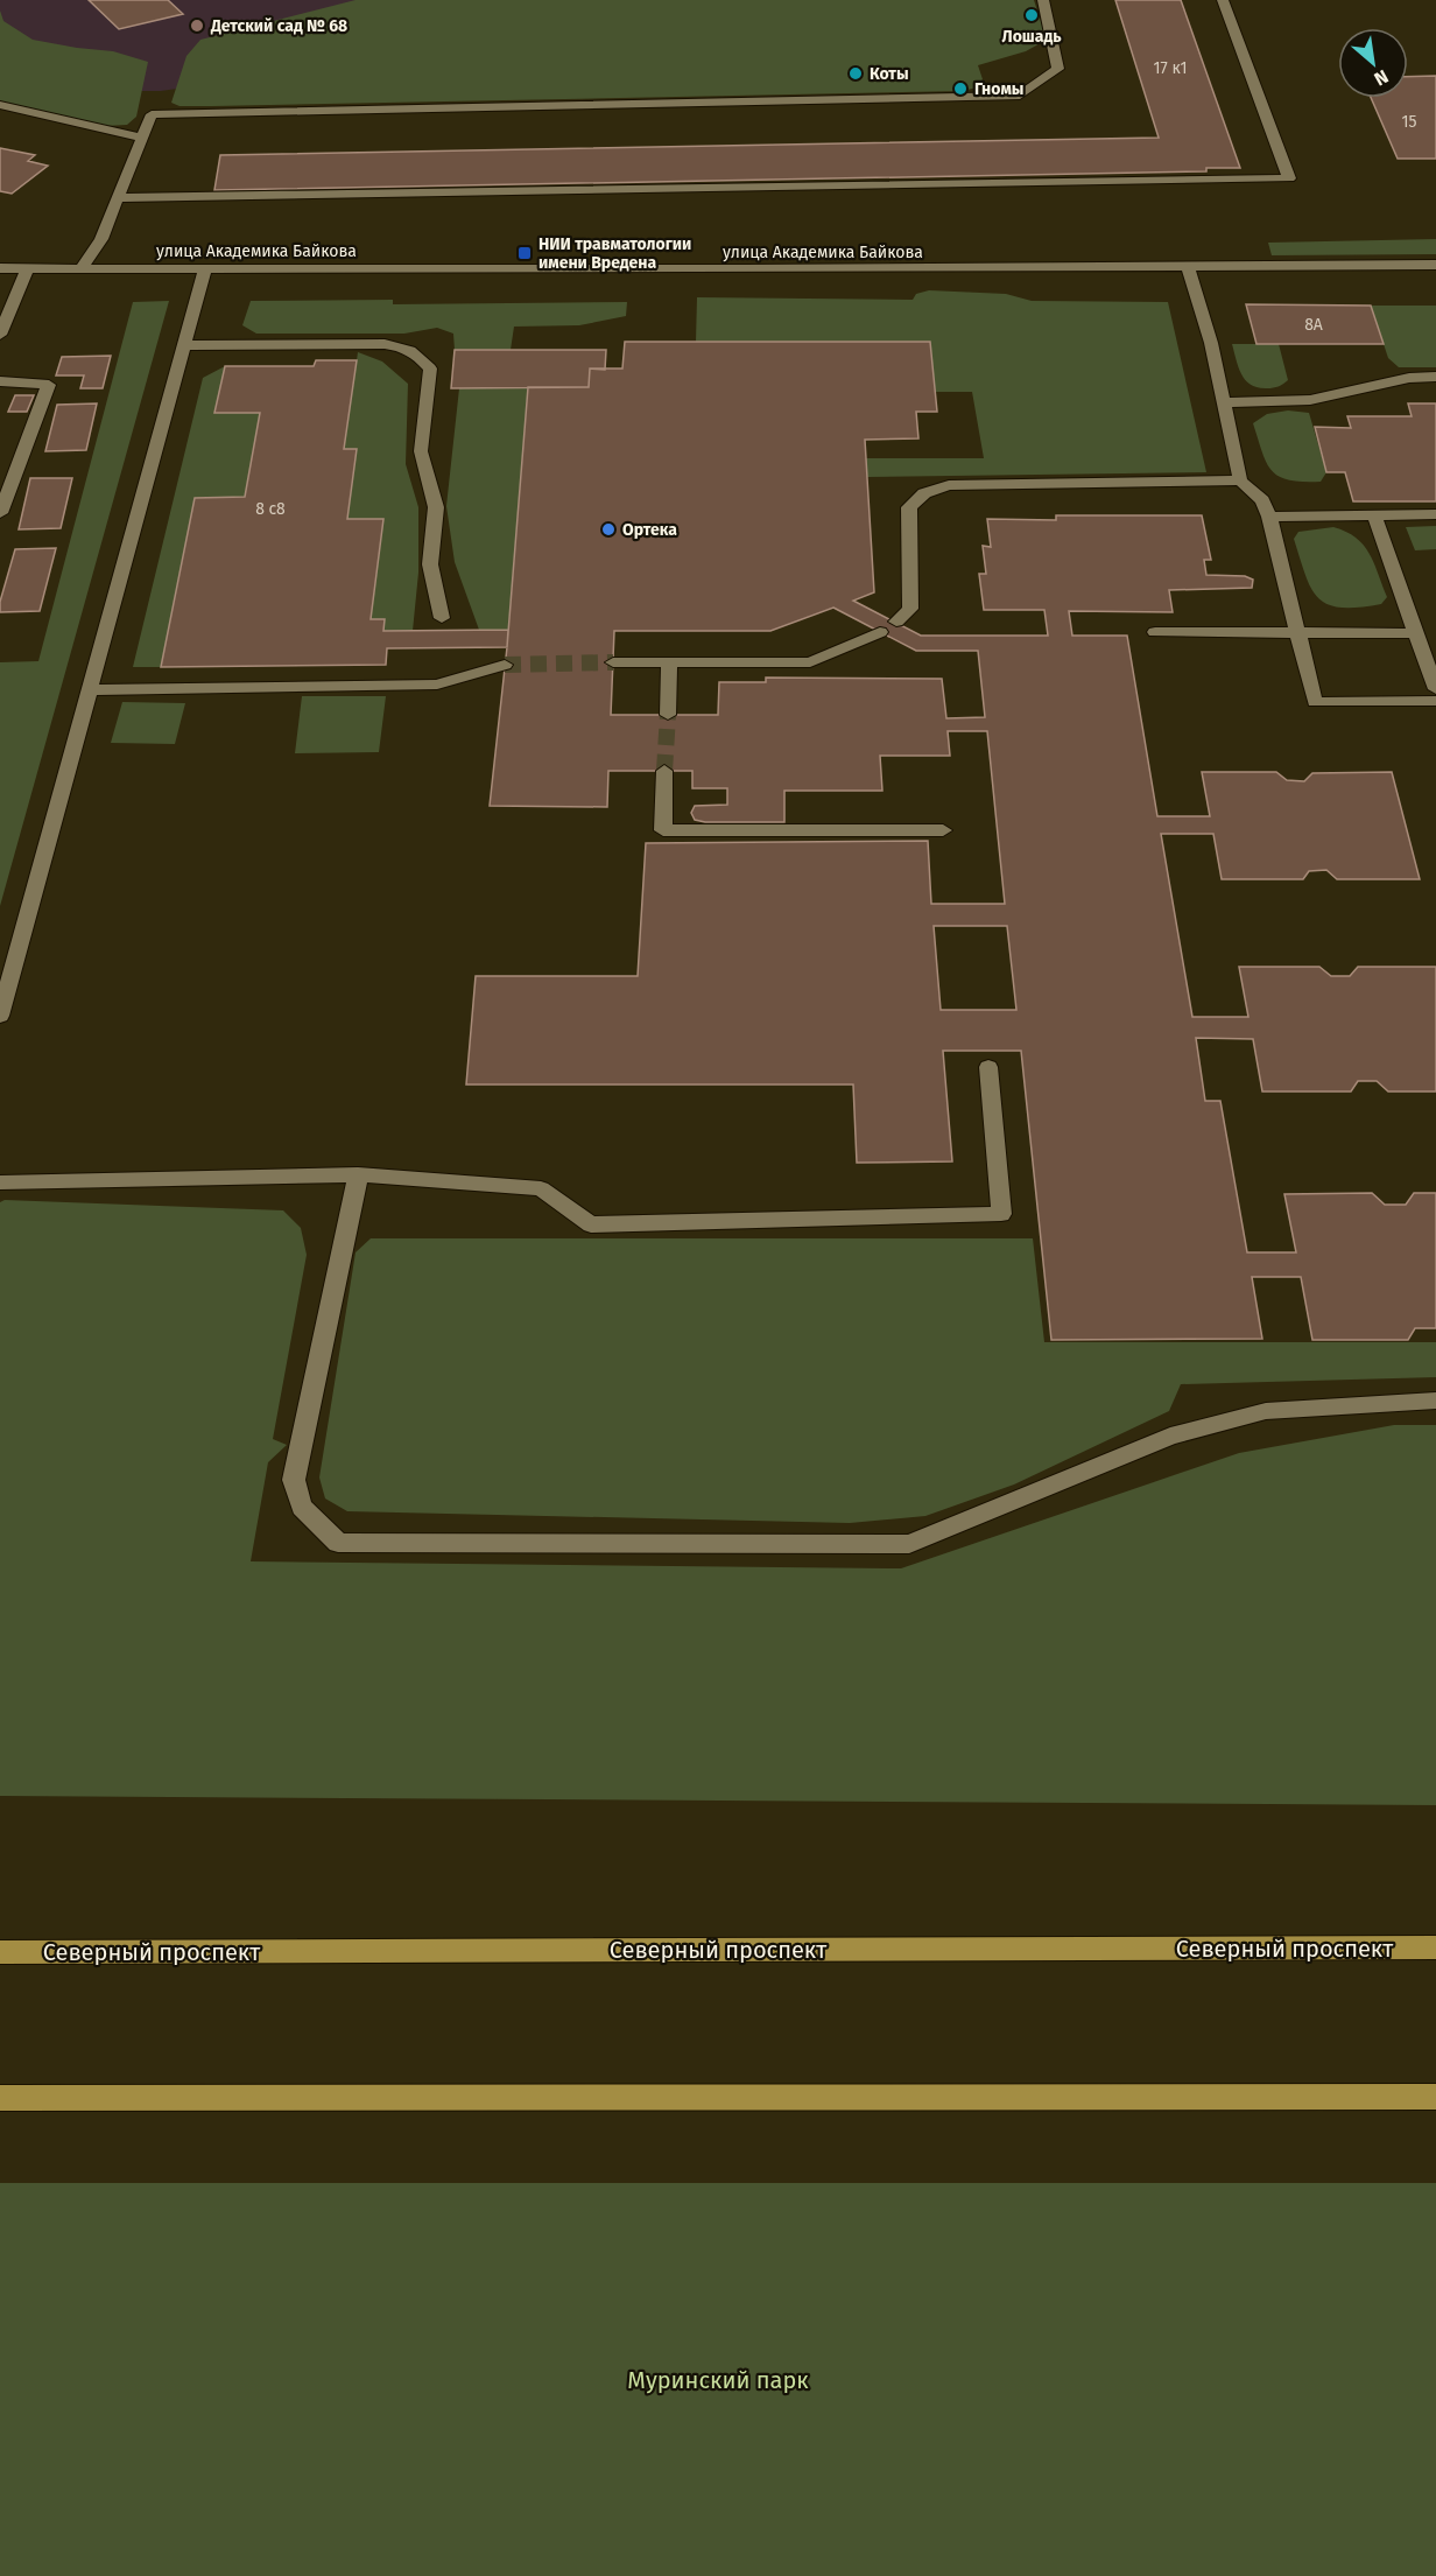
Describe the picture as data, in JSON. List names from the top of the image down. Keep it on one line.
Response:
{"streets":{"main road":["Северный проспект"],"street":["улица Академика Байкова"]},"parks":["Муринский парк"],"places":{"other":["Лошадь","Детский сад № 68","Коты","Гномы","Ортека"],"transit":["НИИ травматологии имени Вредена"]},"house_numbers":["17 к1","15","8А","8 с8"],"north":"bottom right"}
